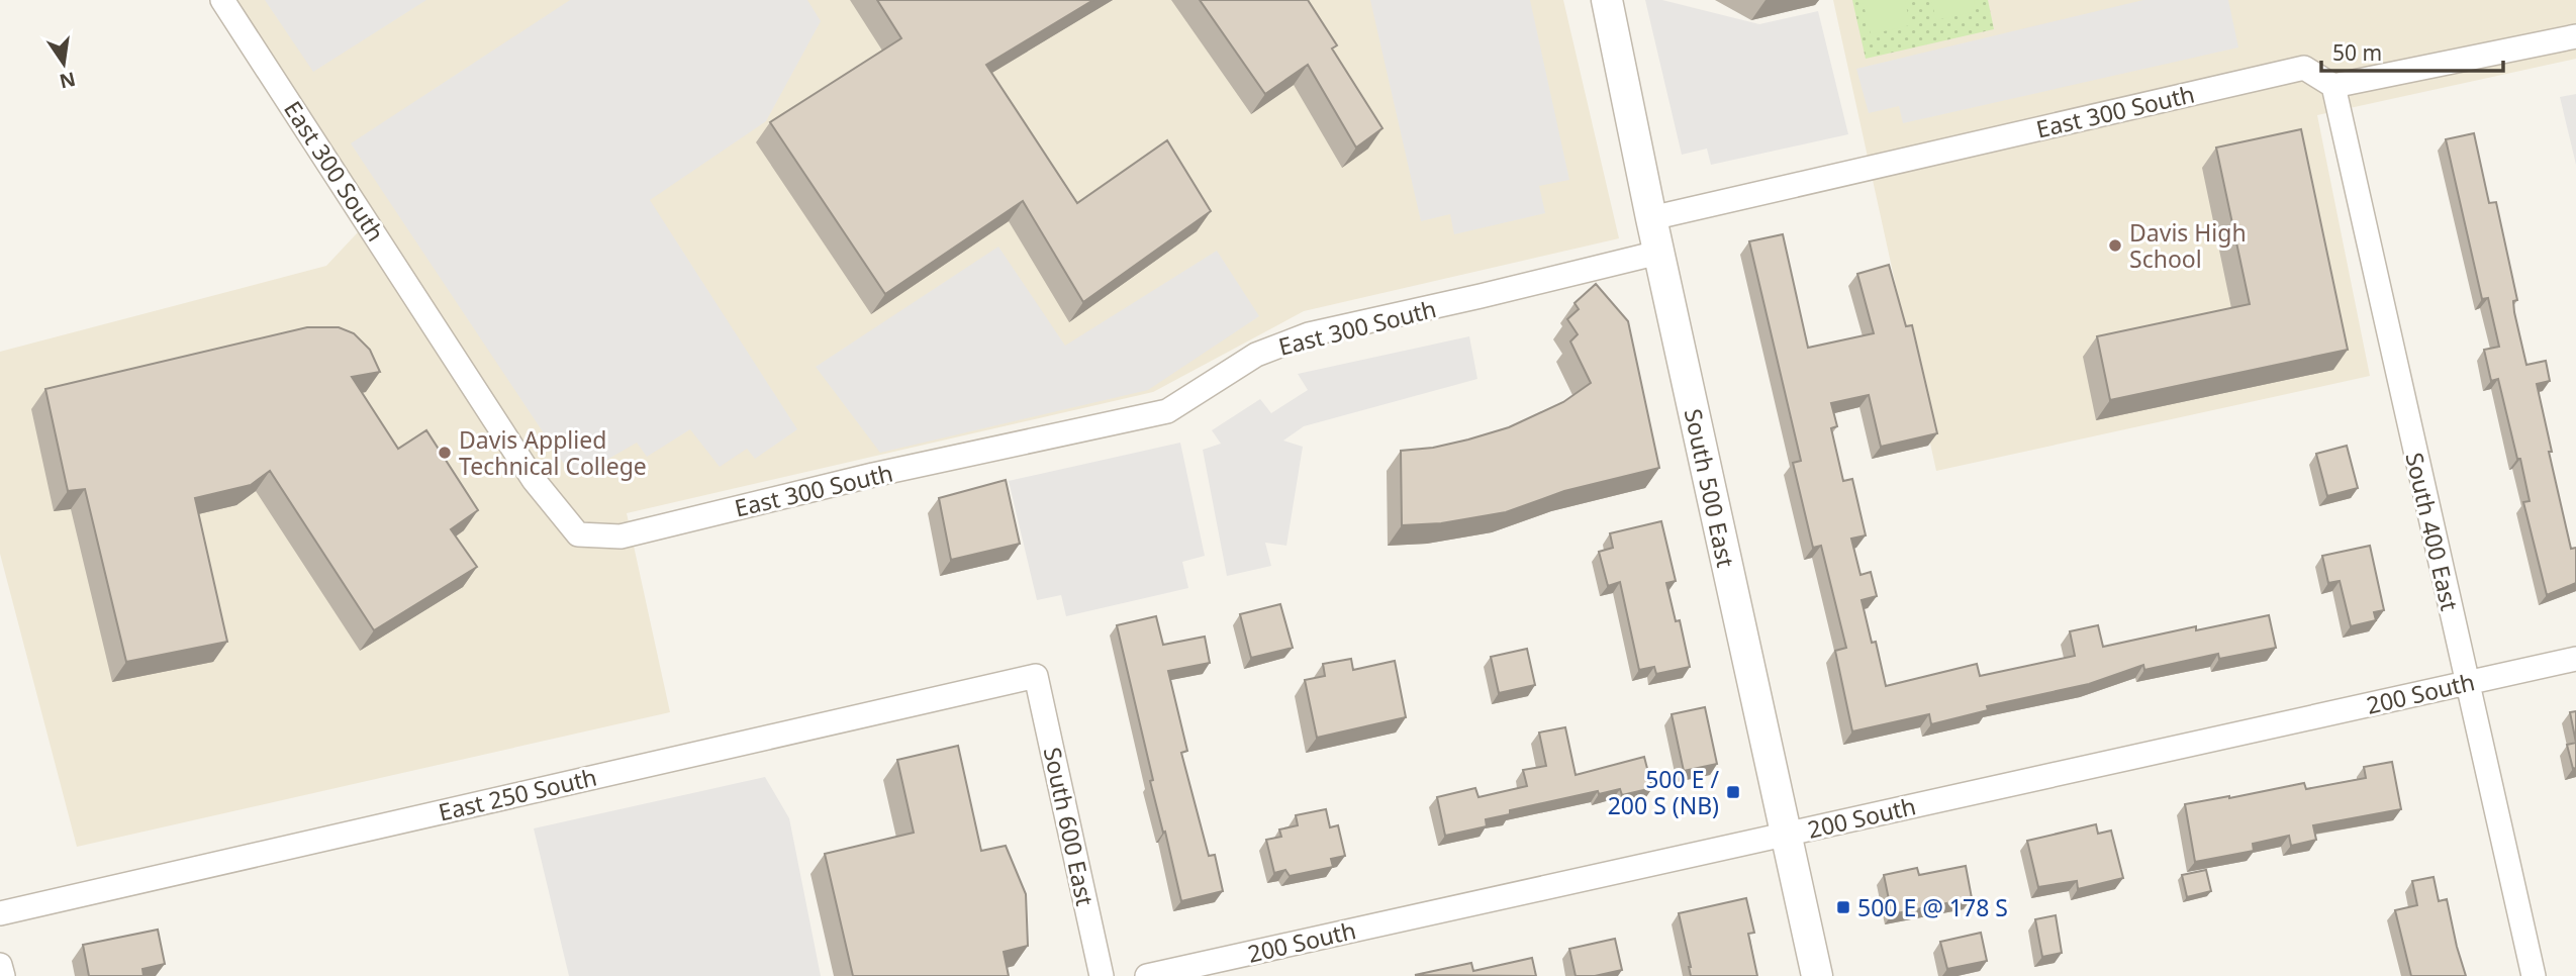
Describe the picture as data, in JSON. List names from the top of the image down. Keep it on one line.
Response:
{"streets":{"street":["East 300 South","South 500 East","South 400 East","200 South","East 250 South","South 600 East"]},"crossings":[["East 300 South","South 500 East"],["East 300 South","South 400 East"],["South 500 East","200 South"],["South 400 East","200 South"],["East 250 South","South 600 East"]],"places":{"other":["Davis High School","Davis Applied Technical College"],"transit":["500 E / 200 S (NB)","500 E @ 178 S"]},"scale_bar":"50 m","north":"bottom"}
